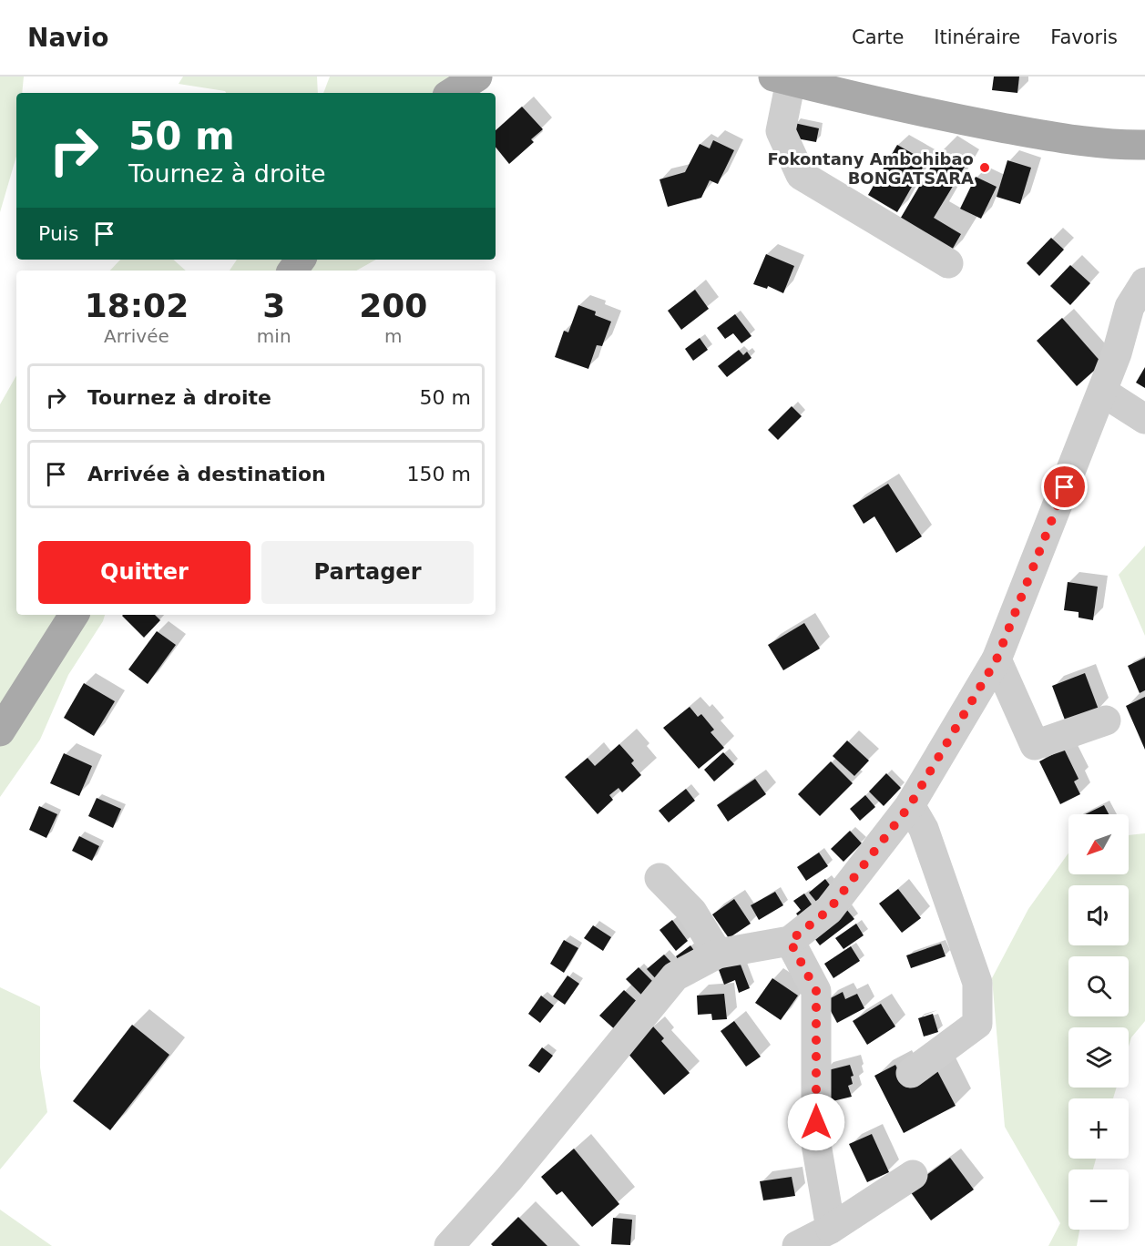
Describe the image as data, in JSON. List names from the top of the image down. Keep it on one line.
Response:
{"places":["Fokontany Ambohibao BONGATSARA"],"north":"bottom left","page":{"header":"Navio","nav":["Carte","Itinéraire","Favoris"],"turn":["50 m","Tournez à droite"],"then":"Puis","eta":["18:02","Arrivée","3","min","200","m"],"list":[{"name":"Tournez à droite","value":"50 m"},{"name":"Arrivée à destination","value":"150 m"}],"buttons":["Quitter","Partager"],"map_buttons":["+","−"]}}
